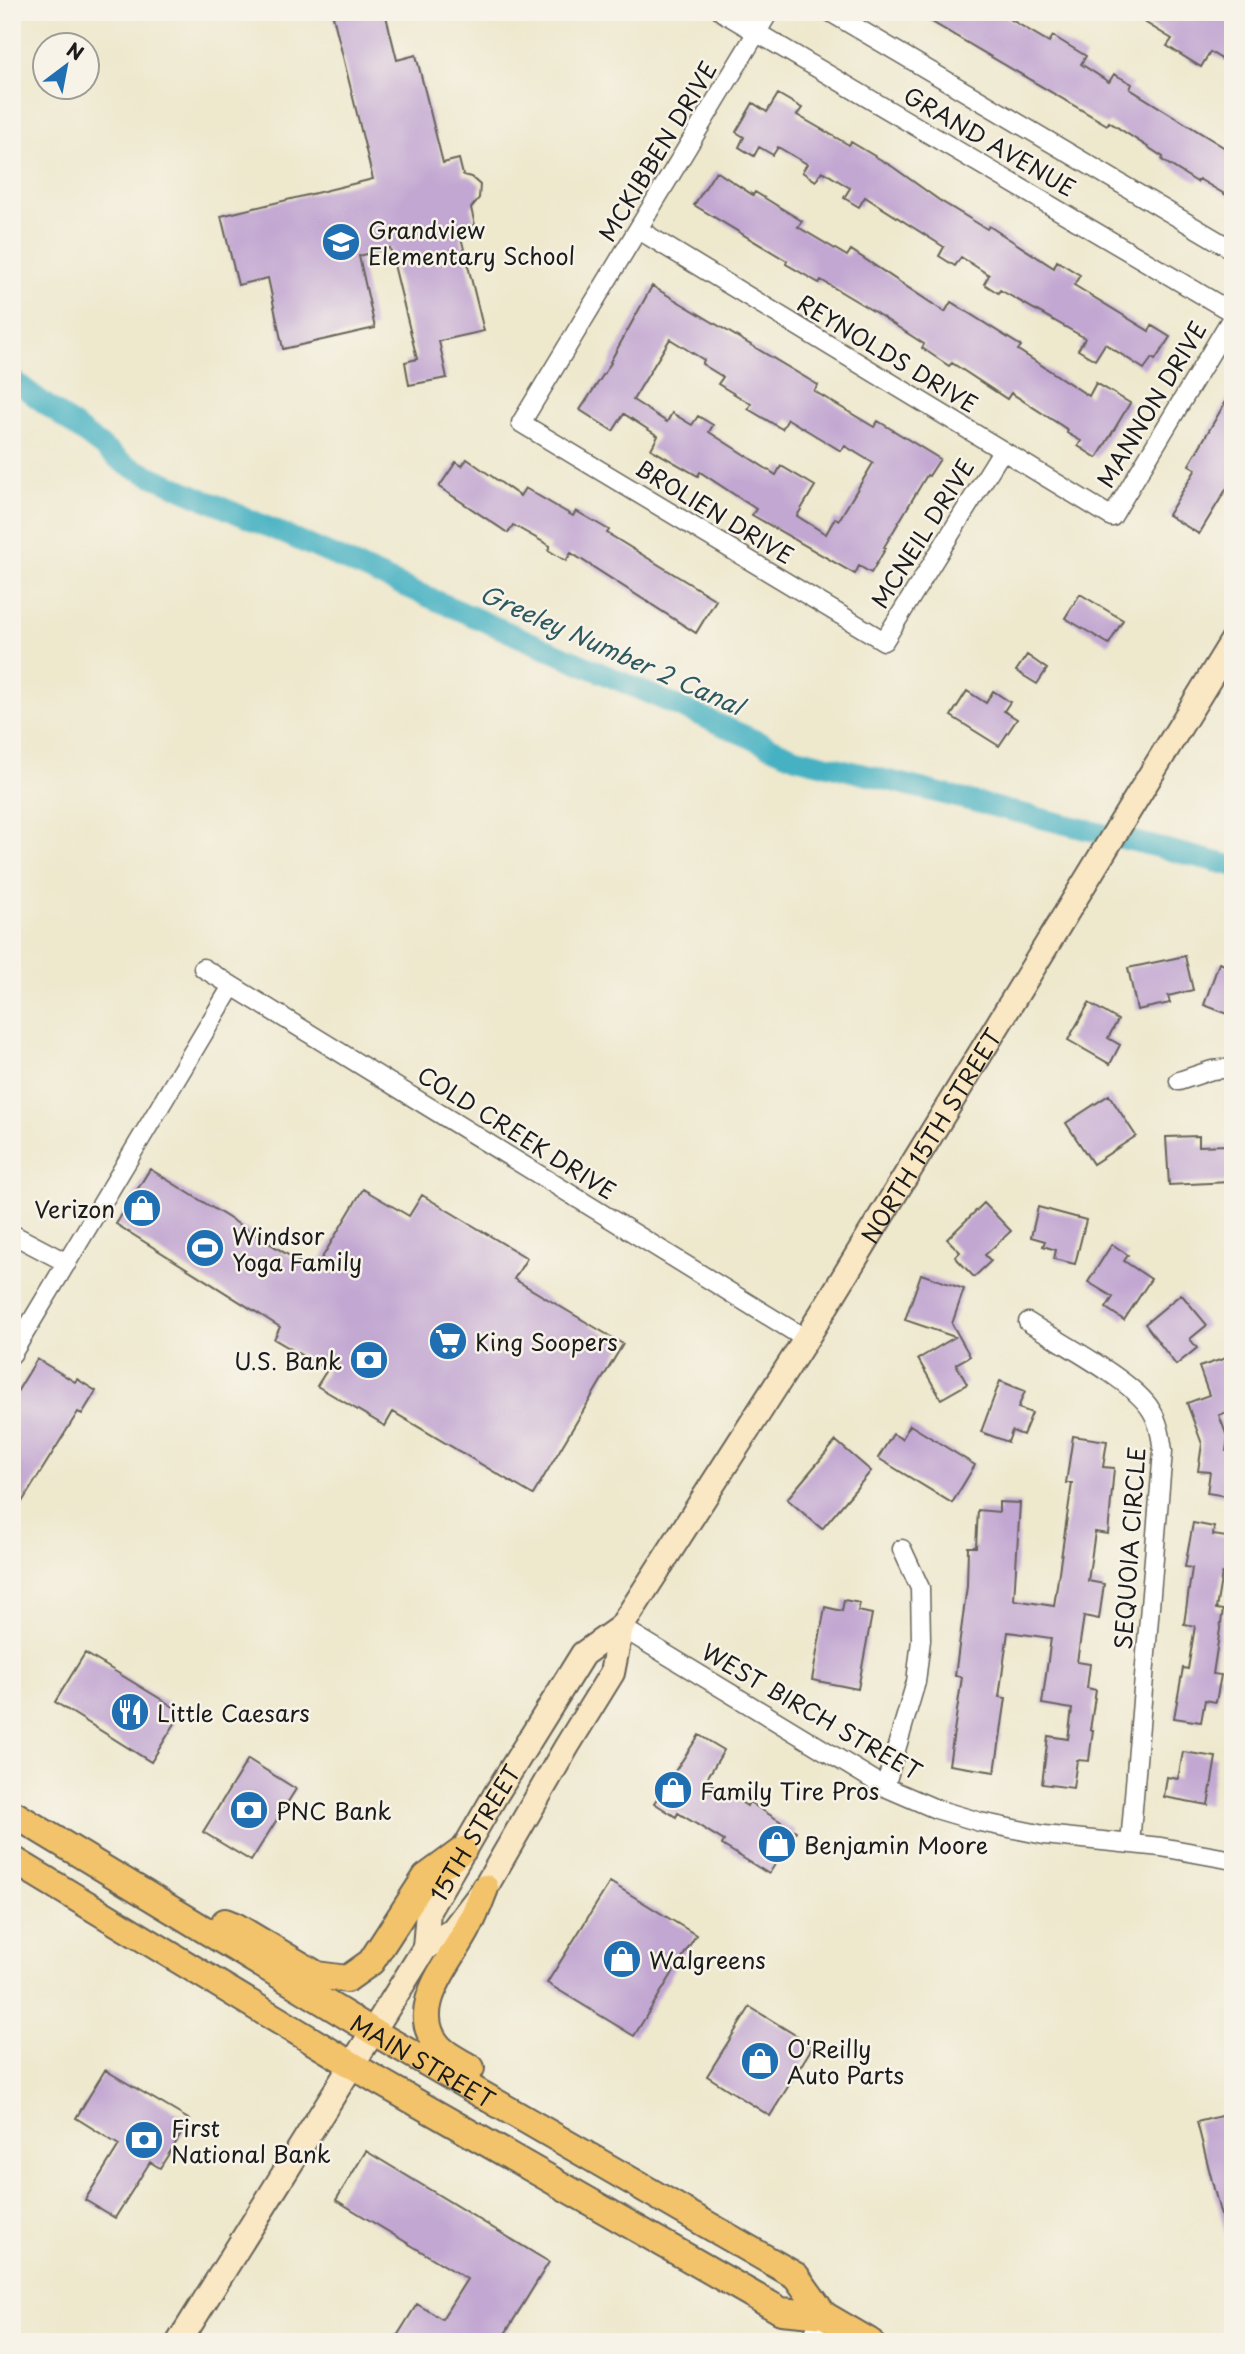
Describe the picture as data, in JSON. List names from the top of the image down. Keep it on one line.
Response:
{"streets":{"main road":["MAIN STREET"],"street":["GRAND AVENUE","MCKIBBEN DRIVE","REYNOLDS DRIVE","MANNON DRIVE","BROLIEN DRIVE","MCNEIL DRIVE","COLD CREEK DRIVE","NORTH 15TH STREET","SEQUOIA CIRCLE","WEST BIRCH STREET","15TH STREET"]},"crossings":[["GRAND AVENUE","MCKIBBEN DRIVE"],["GRAND AVENUE","MANNON DRIVE"],["MCKIBBEN DRIVE","REYNOLDS DRIVE"],["MCKIBBEN DRIVE","BROLIEN DRIVE"],["REYNOLDS DRIVE","MANNON DRIVE"],["REYNOLDS DRIVE","MCNEIL DRIVE"],["BROLIEN DRIVE","MCNEIL DRIVE"],["COLD CREEK DRIVE","NORTH 15TH STREET"],["NORTH 15TH STREET","WEST BIRCH STREET"],["NORTH 15TH STREET","15TH STREET"],["SEQUOIA CIRCLE","WEST BIRCH STREET"],["15TH STREET","MAIN STREET"]],"water":["Greeley Number 2 Canal"],"places":{"school or university":["Grandview Elementary School"],"shop":["Verizon","Family Tire Pros","Benjamin Moore","Walgreens","O'Reilly Auto Parts"],"sports":["Windsor Yoga Family"],"supermarket":["King Soopers"],"bank":["U.S. Bank","PNC Bank","First National Bank"],"restaurant":["Little Caesars"]},"north":"top right"}
